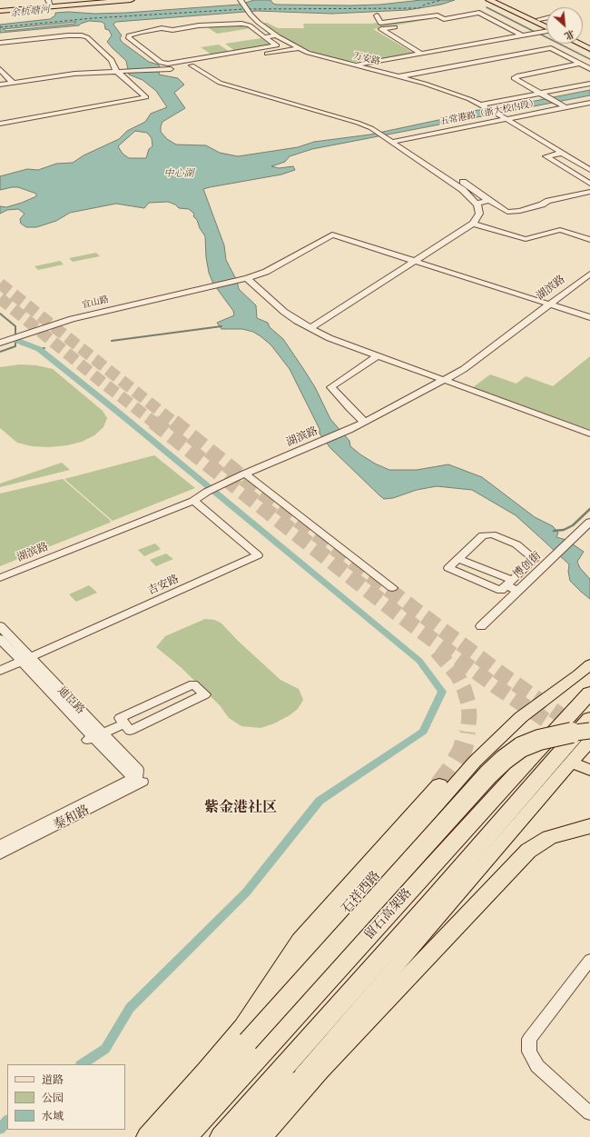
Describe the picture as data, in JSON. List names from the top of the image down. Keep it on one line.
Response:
{"streets":{"highway":["石祥西路","留石高架路"],"street":["万安路","五常港路（浙大校内段）","湖滨路","宜山路","博创街","吉安路","迪臣路","泰和路"]},"crossings":[["万安路","五常港路（浙大校内段）"],["湖滨路","宜山路"],["湖滨路","吉安路"],["吉安路","迪臣路"],["迪臣路","泰和路"]],"districts":["紫金港社区"],"water":["余杭塘河","中心湖"],"legend":["道路","公园","水域"],"north":"bottom right"}
